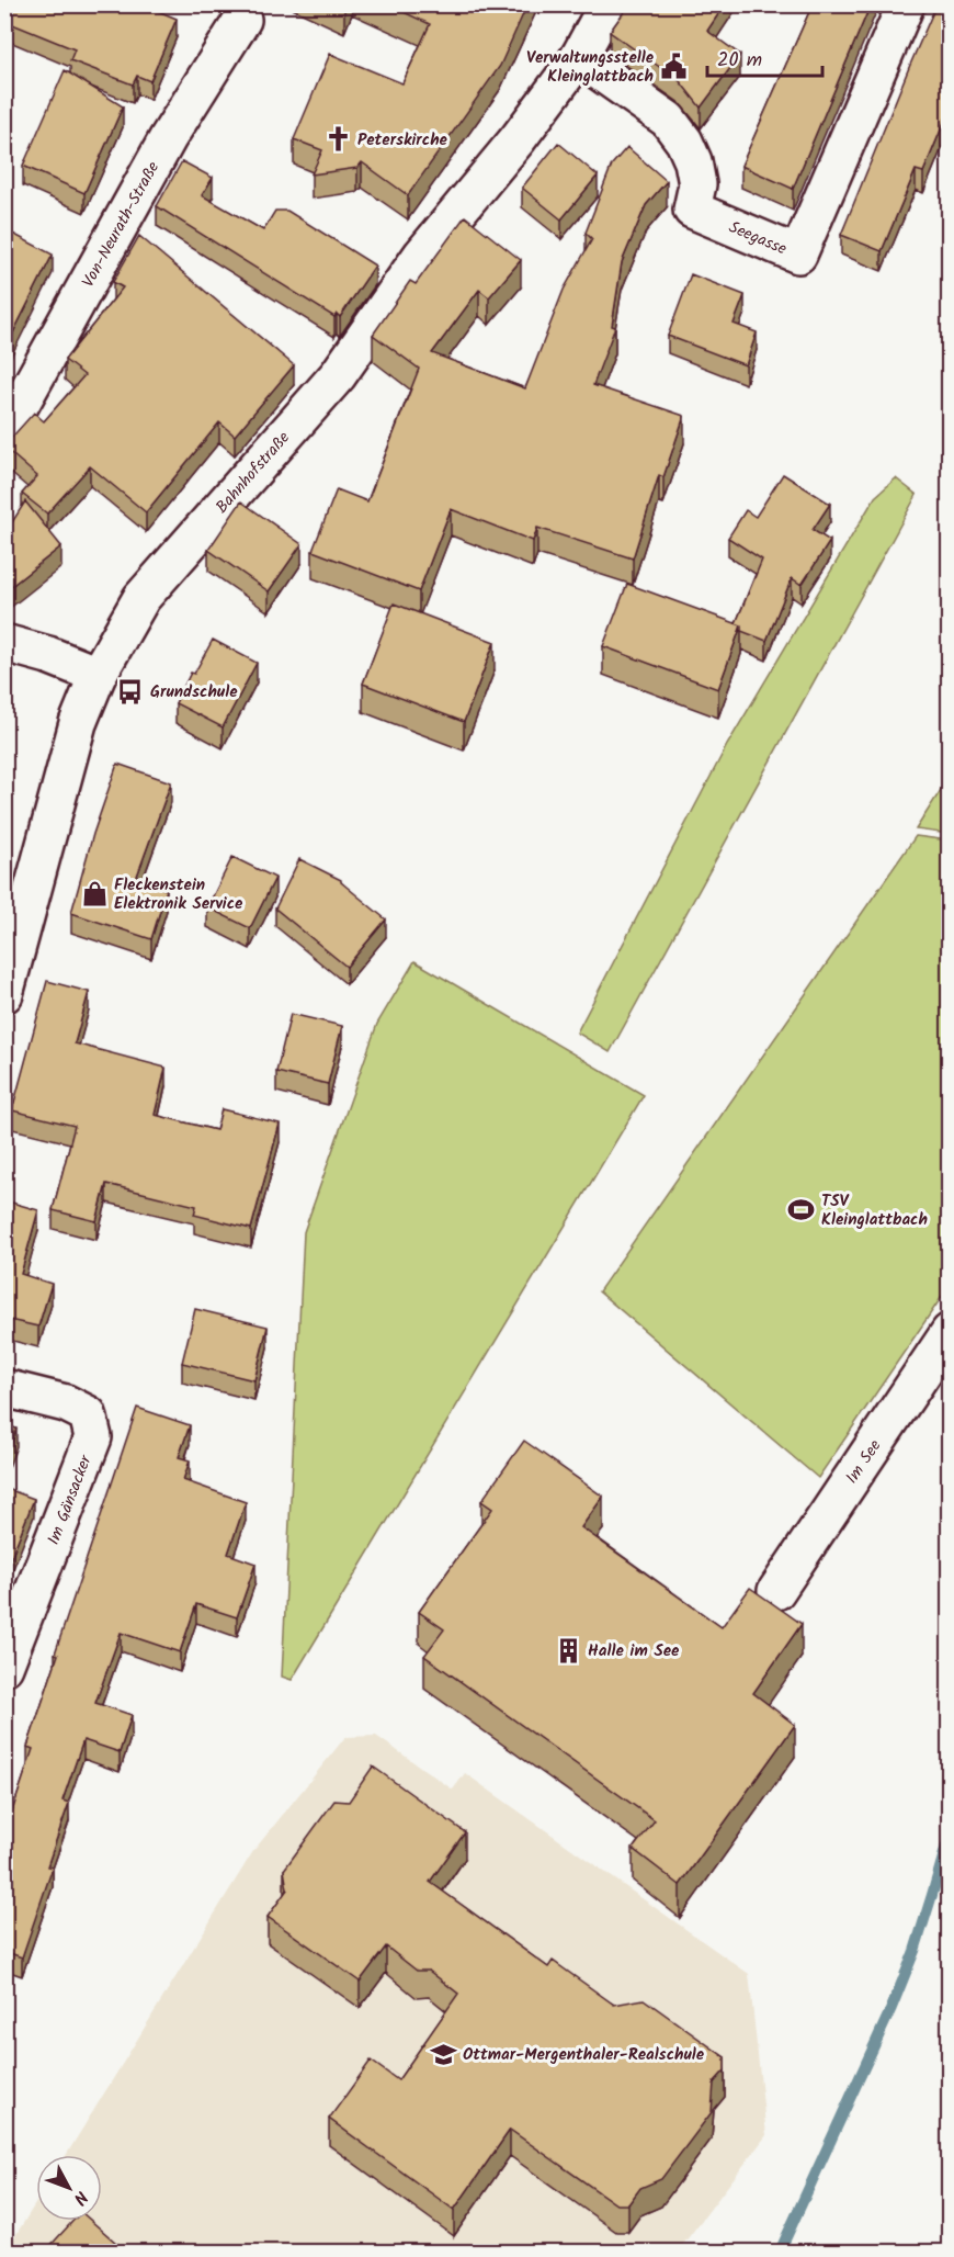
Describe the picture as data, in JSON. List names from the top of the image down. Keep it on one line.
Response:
{"streets":{"street":["Von-Neurath-Straße","Seegasse","Bahnhofstraße","Im See","Im Gänsacker"]},"crossings":[["Seegasse","Bahnhofstraße"]],"places":{"public building":["Verwaltungsstelle Kleinglattbach"],"church":["Peterskirche"],"bus stop":["Grundschule"],"shop":["Fleckenstein Elektronik Service"],"sports":["TSV Kleinglattbach"],"building":["Halle im See"],"school or university":["Ottmar-Mergenthaler-Realschule"]},"scale_bar":"20 m","north":"bottom right"}
